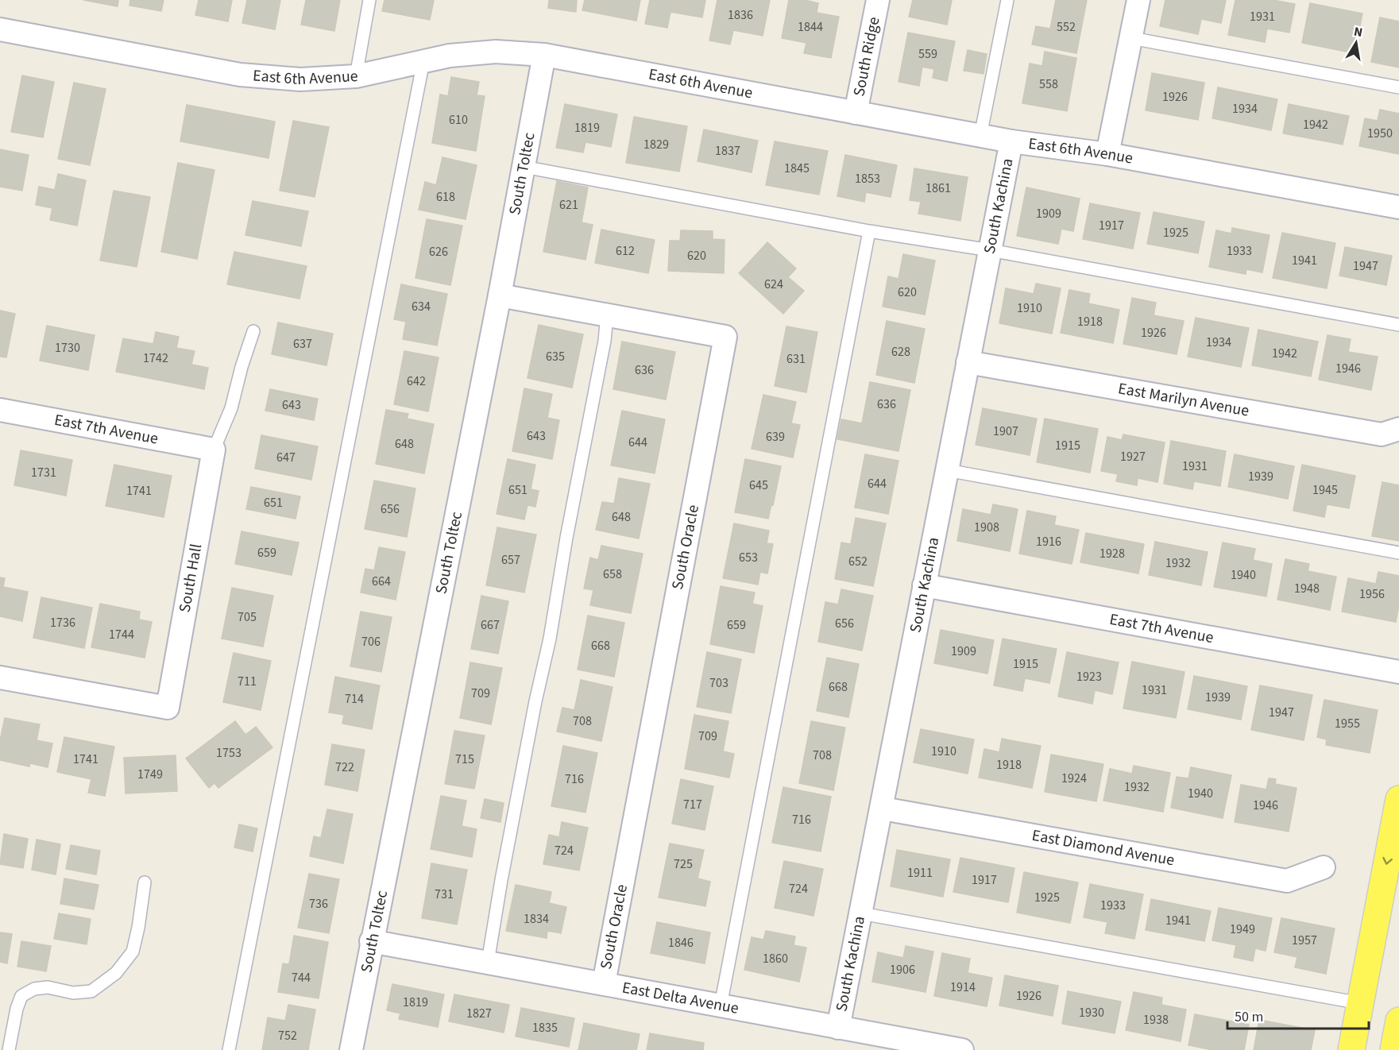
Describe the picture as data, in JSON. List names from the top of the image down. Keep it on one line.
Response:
{"streets":{"street":["South Ridge","East 6th Avenue","South Toltec","South Kachina","East Marilyn Avenue","East 7th Avenue","South Oracle","South Hall","East Diamond Avenue","East Delta Avenue"]},"crossings":[["South Ridge","East 6th Avenue"],["East 6th Avenue","South Toltec"],["East 6th Avenue","South Kachina"],["South Toltec","South Oracle"],["South Toltec","East Delta Avenue"],["South Kachina","East Marilyn Avenue"],["South Kachina","East 7th Avenue"],["South Kachina","East Diamond Avenue"],["South Kachina","East Delta Avenue"],["East 7th Avenue","South Hall"],["South Oracle","East Delta Avenue"]],"house_numbers":["1836","1931","1844","552","559","558","1926","1934","610","1942","1819","1950","1829","1837","1845","1853","1861","618","621","1909","1917","1925","612","1933","626","620","1941","1947","624","620","634","1910","1918","1926","1934","637","1730","628","1942","635","1742","631","1946","636","642","636","643","1907","643","639","644","648","1915","1927","647","1931","1731","1939","644","645","651","1945","1741","651","656","648","1908","1916","659","1928","653","657","652","1932","658","1940","664","1948","1956","705","1736","656","667","659","1744","706","668","1909","1915","1923","711","703","668","1931","709","1939","714","1947","708","1955","709","1910","1753","708","1741","715","1918","722","1749","1924","716","1932","1940","717","1946","716","724","725","1911","1917","724","731","1925","736","1933","1834","1941","1949","1957","1846","1860","1906","744","1914","1926","1819","1930","1827","1938","1835","752"],"scale_bar":"50 m","north":"top"}
